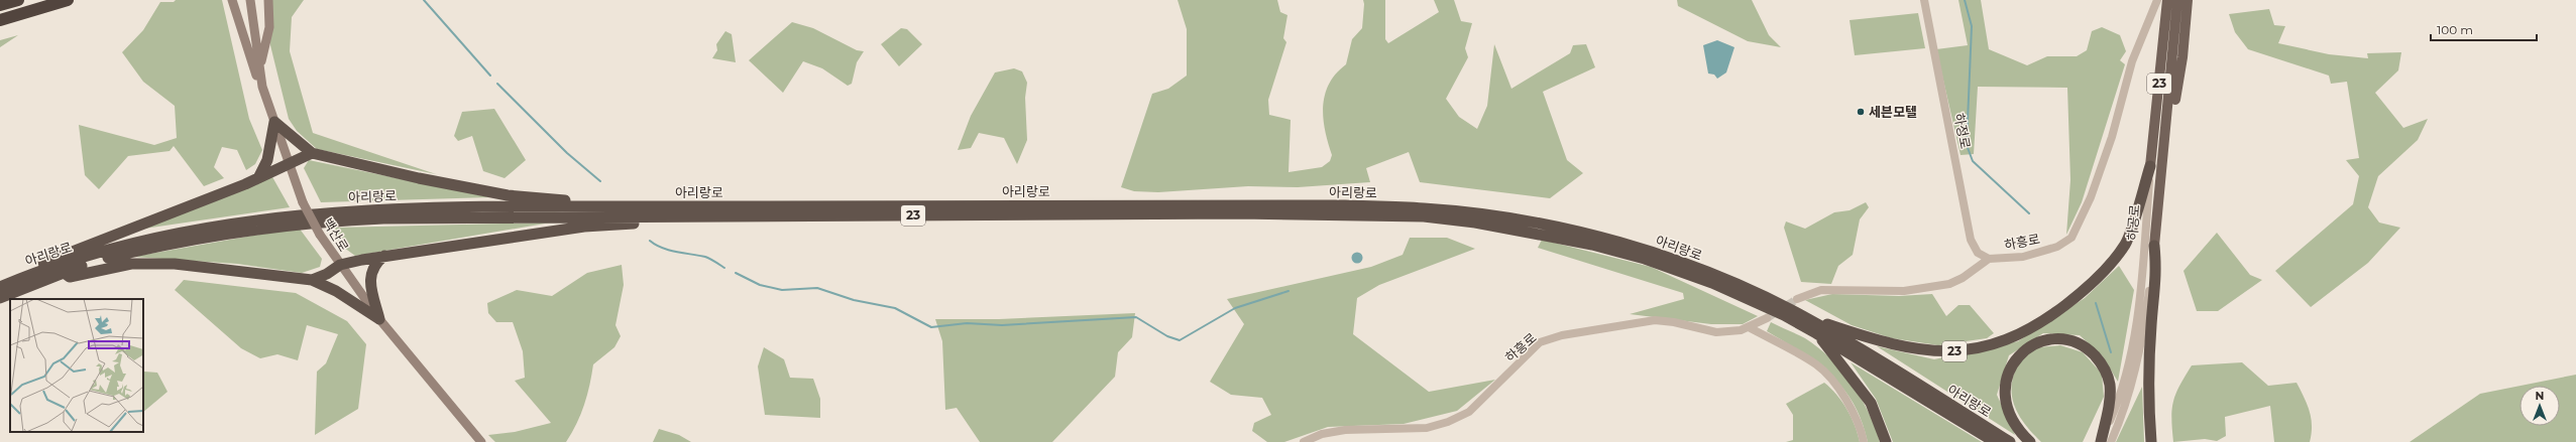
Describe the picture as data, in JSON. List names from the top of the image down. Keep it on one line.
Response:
{"streets":{"highway":["23","아리랑로"],"main road":["하공로","백산로"],"street":["하정로","하흥로"]},"crossings":[["23","아리랑로"],["23","하공로"],["하정로","하흥로"]],"places":["세븐모텔"],"scale_bar":"100 m","north":"top"}
